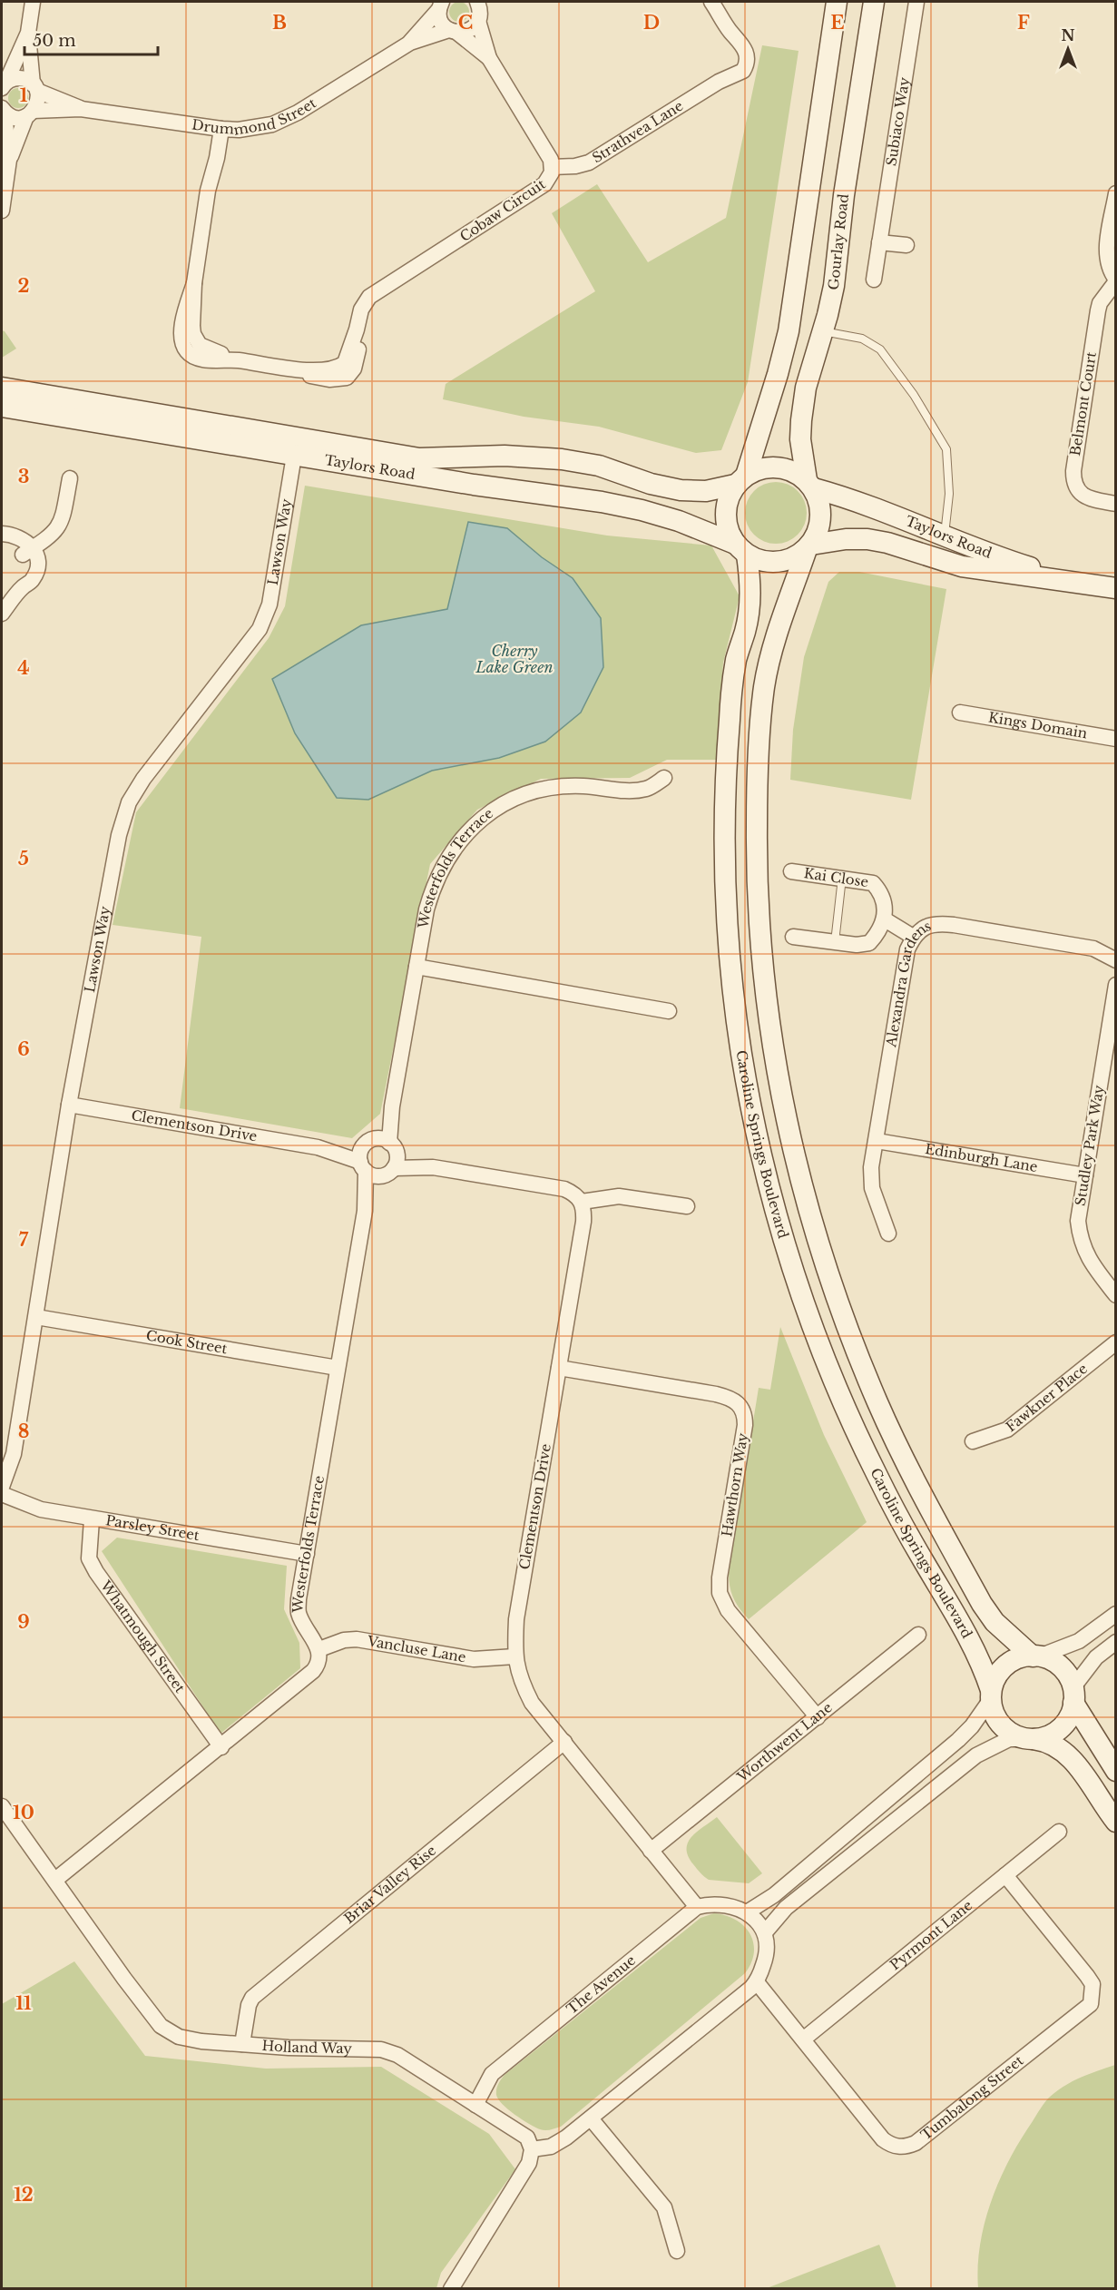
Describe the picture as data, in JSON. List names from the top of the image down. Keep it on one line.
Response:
{"streets":{"main road":["Gourlay Road","Taylors Road","Caroline Springs Boulevard"],"street":["Drummond Street","Subiaco Way","Strathvea Lane","Cobaw Circuit","Belmont Court","Lawson Way","Kings Domain","Westerfolds Terrace","Kai Close","Alexandra Gardens","Clementson Drive","Studley Park Way","Edinburgh Lane","Cook Street","Fawkner Place","Hawthorn Way","Parsley Street","Whatmough Street","Vancluse Lane","Worthwent Lane","Briar Valley Rise","Pyrmont Lane","The Avenue","Holland Way","Tumbalong Street"]},"crossings":[["Drummond Street","Cobaw Circuit"],["Strathvea Lane","Cobaw Circuit"],["Gourlay Road","Taylors Road"],["Gourlay Road","Caroline Springs Boulevard"],["Taylors Road","Lawson Way"],["Taylors Road","Caroline Springs Boulevard"],["Lawson Way","Clementson Drive"],["Lawson Way","Cook Street"],["Westerfolds Terrace","Clementson Drive"],["Westerfolds Terrace","Cook Street"],["Westerfolds Terrace","Parsley Street"],["Westerfolds Terrace","Vancluse Lane"],["Alexandra Gardens","Edinburgh Lane"],["Clementson Drive","Hawthorn Way"],["Clementson Drive","Vancluse Lane"],["Clementson Drive","Worthwent Lane"],["Clementson Drive","Briar Valley Rise"],["Clementson Drive","The Avenue"],["Studley Park Way","Edinburgh Lane"],["Hawthorn Way","Worthwent Lane"],["Parsley Street","Whatmough Street"],["Briar Valley Rise","Holland Way"],["Pyrmont Lane","Tumbalong Street"],["The Avenue","Holland Way"]],"water":["Cherry Lake Green"],"scale_bar":"50 m","north":"top","grid":{"columns":["B","C","D","E","F"],"rows":["1","2","3","4","5","6","7","8","9","10","11","12"]}}
